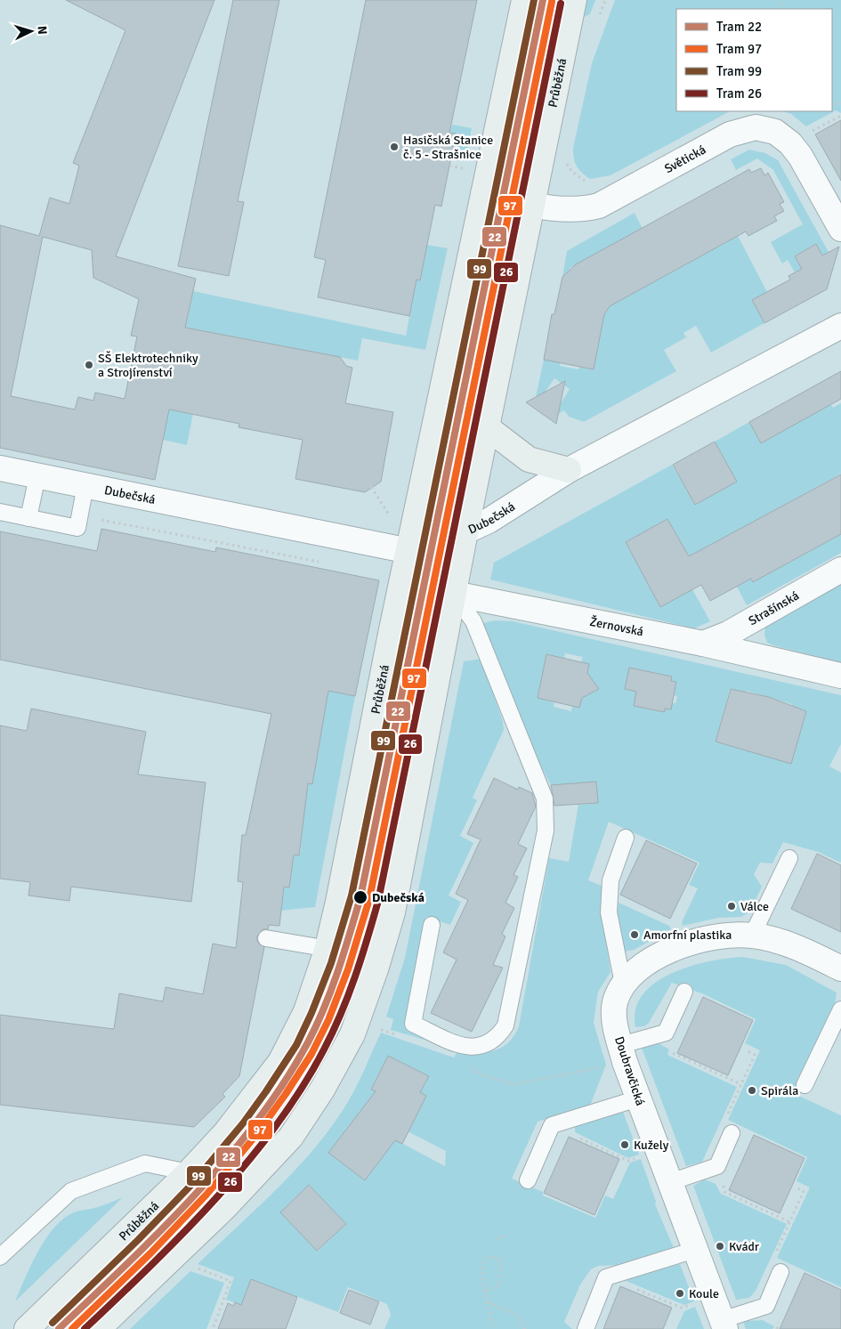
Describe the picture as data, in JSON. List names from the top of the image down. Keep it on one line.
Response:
{"streets":{"main road":["Průběžná"],"street":["Světická","Dubečská","Strašínská","Žernovská","Doubravčická"]},"crossings":[["Průběžná","Světická"],["Průběžná","Dubečská"],["Průběžná","Žernovská"],["Strašínská","Žernovská"]],"places":["Hasičská Stanice č. 5 - Strašnice","SŠ Elektrotechniky a Strojírenství","Dubečská","Válce","Amorfní plastika","Spirála","Kužely","Kvádr","Koule"],"lines":["tram line 22","tram line 99","tram line 97","tram line 26"],"legend":["Tram 22","Tram 97","Tram 99","Tram 26"],"north":"right"}
